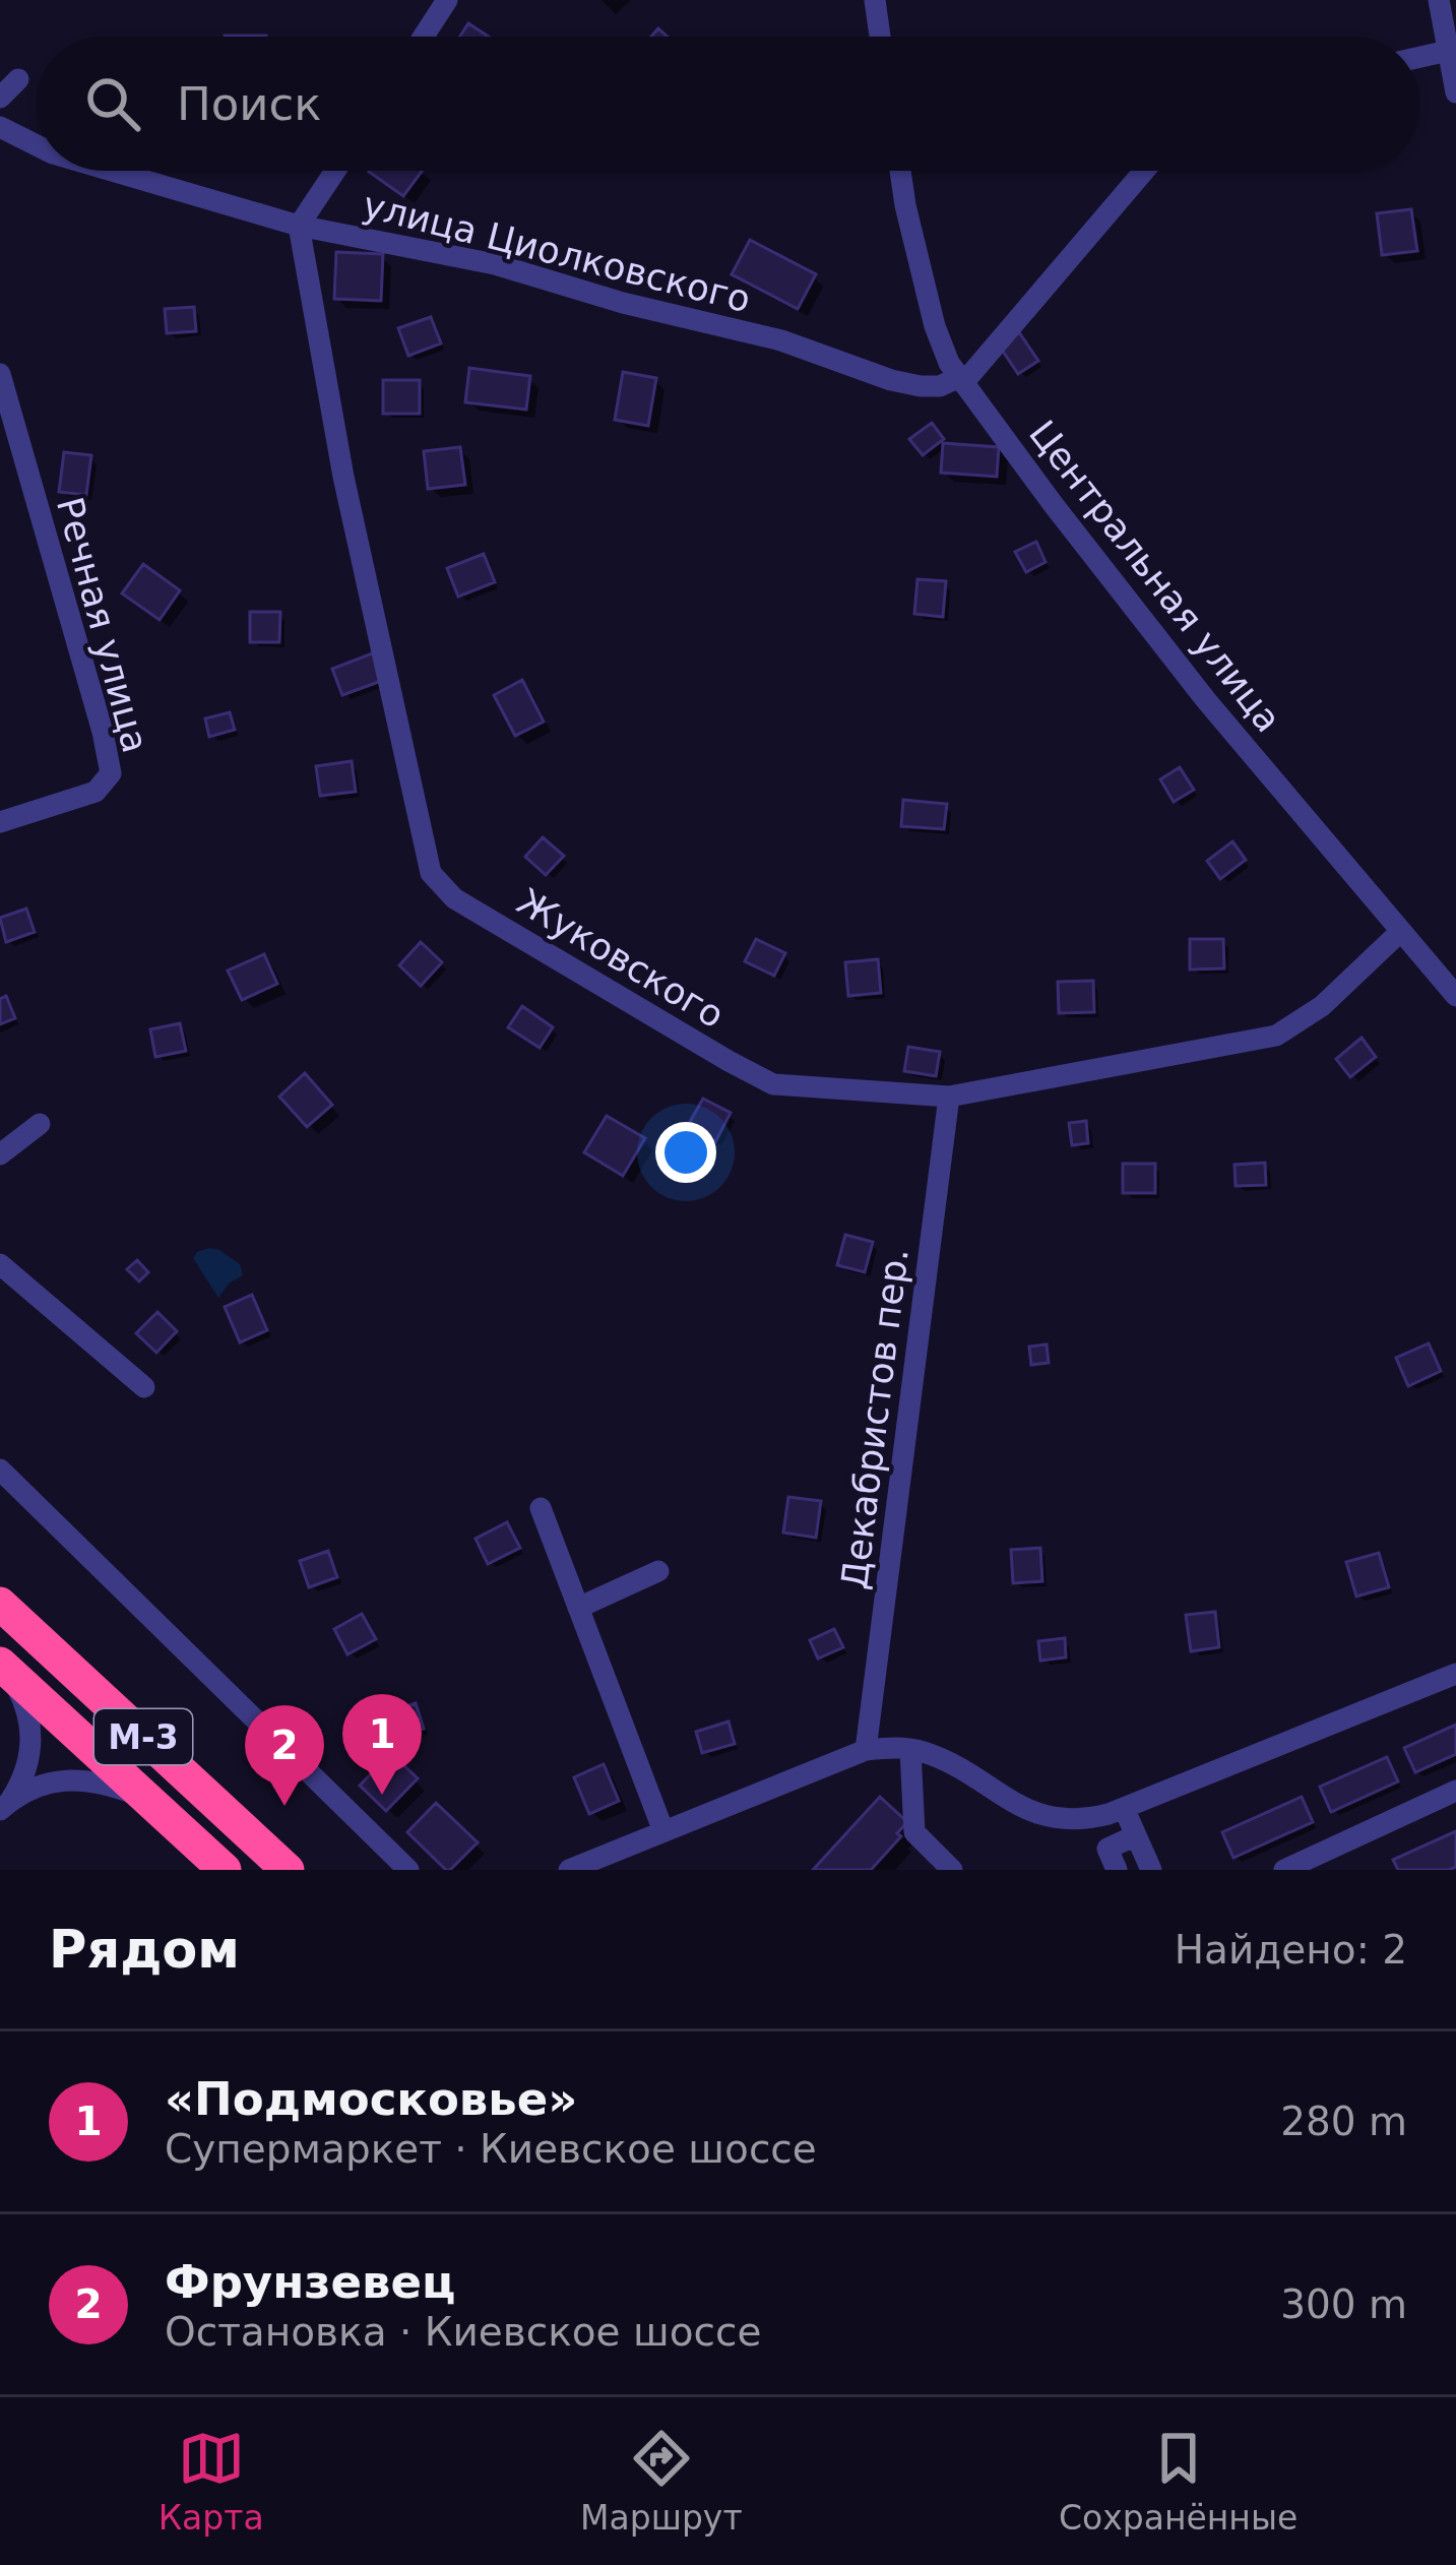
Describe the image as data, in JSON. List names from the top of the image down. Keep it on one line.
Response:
{"streets":{"highway":["М-3"],"street":["улица Циолковского","Центральная улица","Речная улица","Жуковского","Декабристов пер."]},"crossings":[["улица Циолковского","Центральная улица"],["улица Циолковского","Жуковского"],["Центральная улица","Жуковского"],["Жуковского","Декабристов пер."]],"page":{"search":"Поиск","pins":["1","2"],"heading":["Рядом","Найдено: 2"],"list":[{"mark":"1","name":"«Подмосковье»","note":"Супермаркет · Киевское шоссе","value":"280 m"},{"mark":"2","name":"Фрунзевец","note":"Остановка · Киевское шоссе","value":"300 m"}],"nav":["Карта","Маршрут","Сохранённые"]}}
